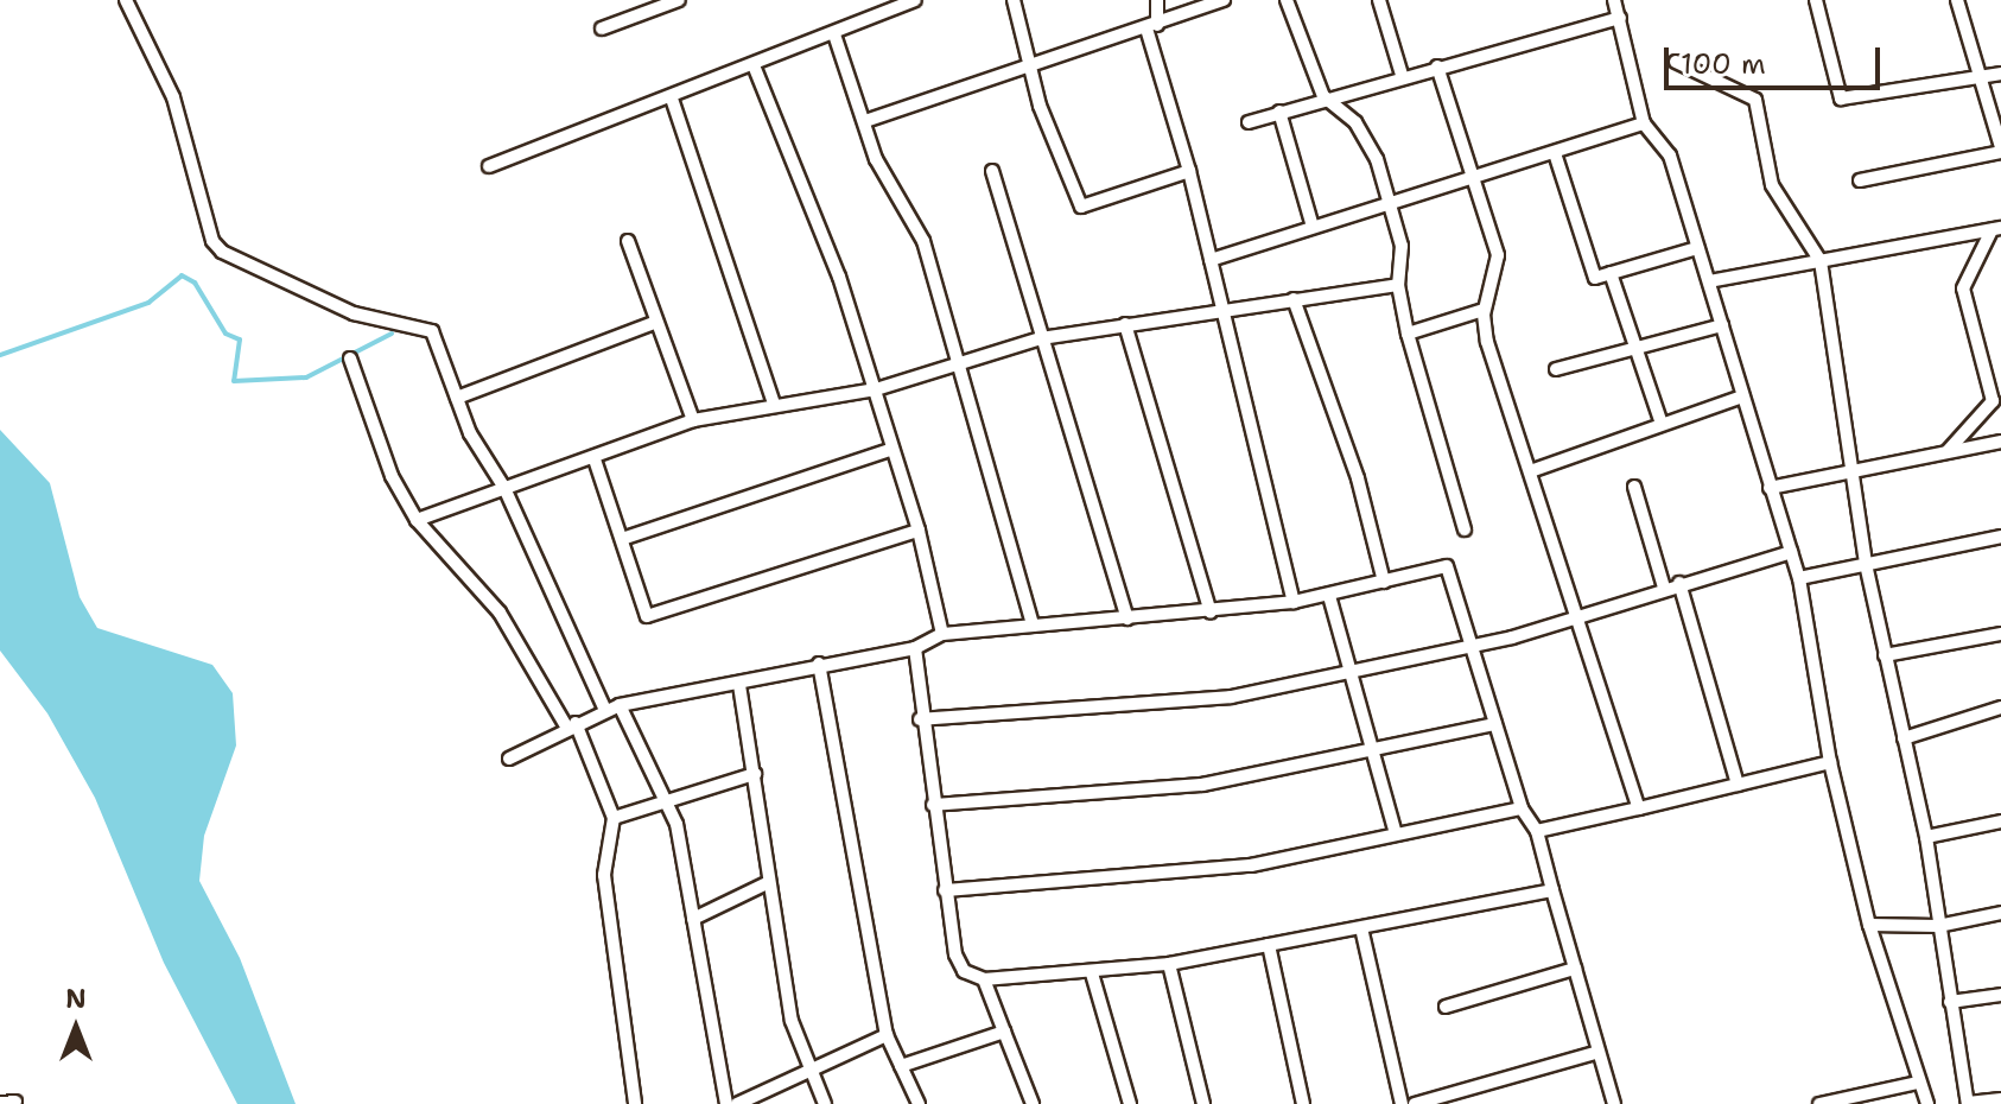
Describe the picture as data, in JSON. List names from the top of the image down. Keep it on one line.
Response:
{"scale_bar":"100 m","north":"top"}
